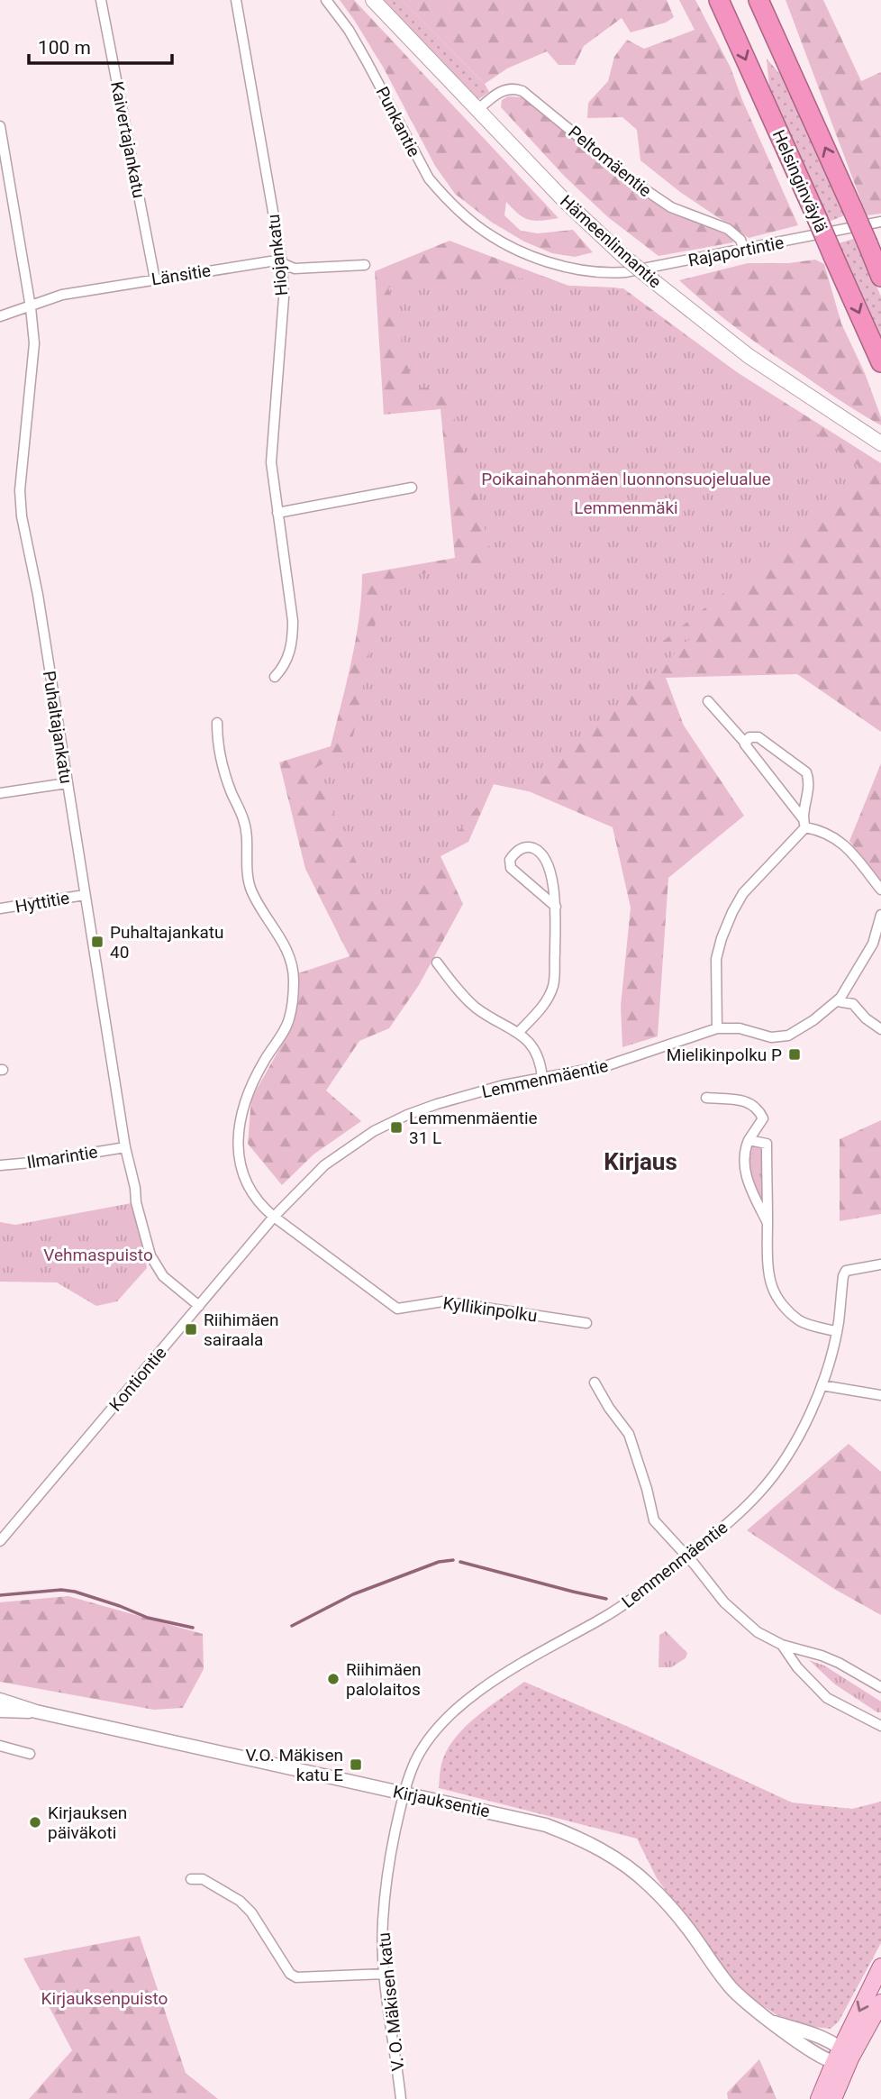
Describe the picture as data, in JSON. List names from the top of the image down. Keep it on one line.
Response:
{"streets":{"highway":["Helsinginväylä"],"main road":["Hämeenlinnantie"],"street":["Punkantie","Kaivertajankatu","Peltomäentie","Rajaportintie","Hiojankatu","Länsitie","Puhaltajankatu","Hyttitie","Lemmenmäentie","Ilmarintie","Kyllikinpolku","Kontiontie","Kirjauksentie","V. O. Mäkisen katu"]},"crossings":[["Punkantie","Rajaportintie"],["Kaivertajankatu","Länsitie"],["Peltomäentie","Hämeenlinnantie"],["Peltomäentie","Rajaportintie"],["Hiojankatu","Länsitie"],["Länsitie","Puhaltajankatu"],["Puhaltajankatu","Hyttitie"],["Puhaltajankatu","Ilmarintie"],["Puhaltajankatu","Kontiontie"],["Lemmenmäentie","Kyllikinpolku"],["Lemmenmäentie","Kontiontie"],["Lemmenmäentie","Kirjauksentie"],["Lemmenmäentie","V. O. Mäkisen katu"],["Kyllikinpolku","Kontiontie"],["Kirjauksentie","V. O. Mäkisen katu"]],"districts":["Kirjaus"],"parks":["Poikainahonmäen luonnonsuojelualue","Lemmenmäki","Vehmaspuisto","Kirjauksenpuisto"],"places":{"transit":["Puhaltajankatu 40","Mielikinpolku P","Lemmenmäentie 31 L","Riihimäen sairaala","V.O. Mäkisen katu E"],"other":["Riihimäen palolaitos","Kirjauksen päiväkoti"]},"scale_bar":"100 m"}
